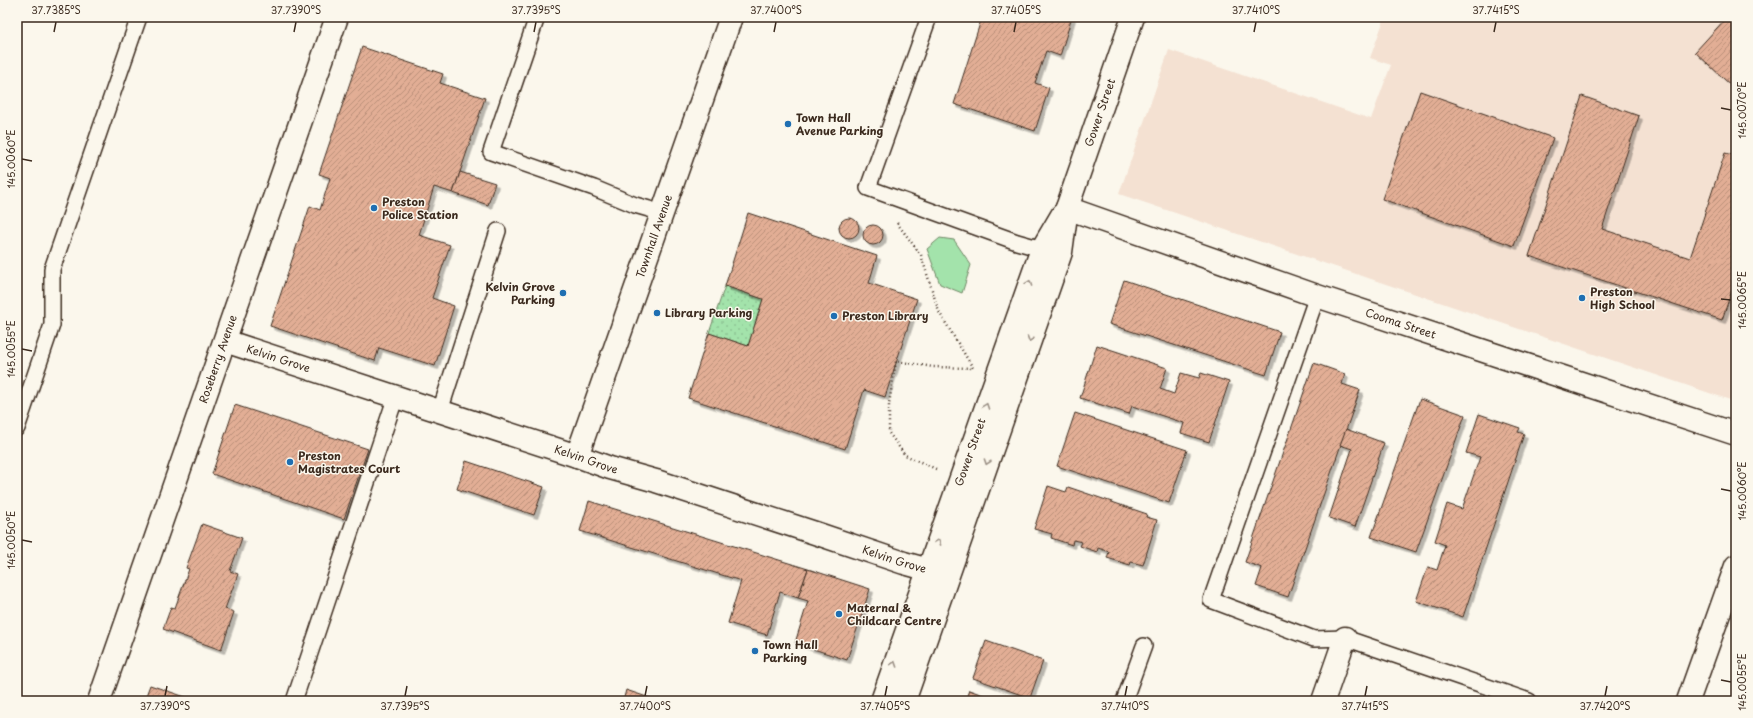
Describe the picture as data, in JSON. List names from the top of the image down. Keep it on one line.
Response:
{"streets":{"street":["Gower Street","Townhall Avenue","Cooma Street","Roseberry Avenue","Kelvin Grove"]},"crossings":[["Gower Street","Cooma Street"],["Gower Street","Kelvin Grove"],["Townhall Avenue","Kelvin Grove"],["Roseberry Avenue","Kelvin Grove"]],"places":["Town Hall Avenue Parking","Preston Police Station","Kelvin Grove Parking","Preston High School","Library Parking","Preston Library","Preston Magistrates Court","Maternal & Childcare Centre","Town Hall Parking"],"coordinates":["37.7385°S","37.7390°S","37.7395°S","37.7400°S","37.7405°S","37.7410°S","37.7415°S","145.0070°E","145.0060°E","145.0065°E","145.0055°E","145.0050°E","37.7420°S"]}
